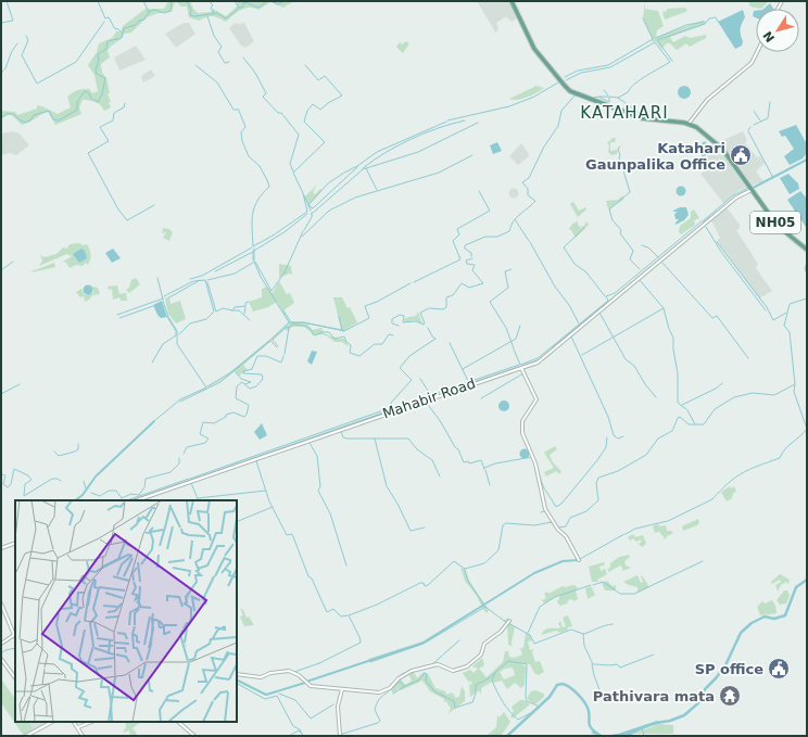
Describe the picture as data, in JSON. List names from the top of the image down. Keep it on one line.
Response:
{"streets":{"main road":["NH05"],"street":["Mahabir Road"]},"crossings":[["NH05","Mahabir Road"]],"districts":["KATAHARI"],"places":{"public building":["Katahari Gaunpalika Office","SP office"],"temple":["Pathivara mata"]},"north":"bottom left"}
